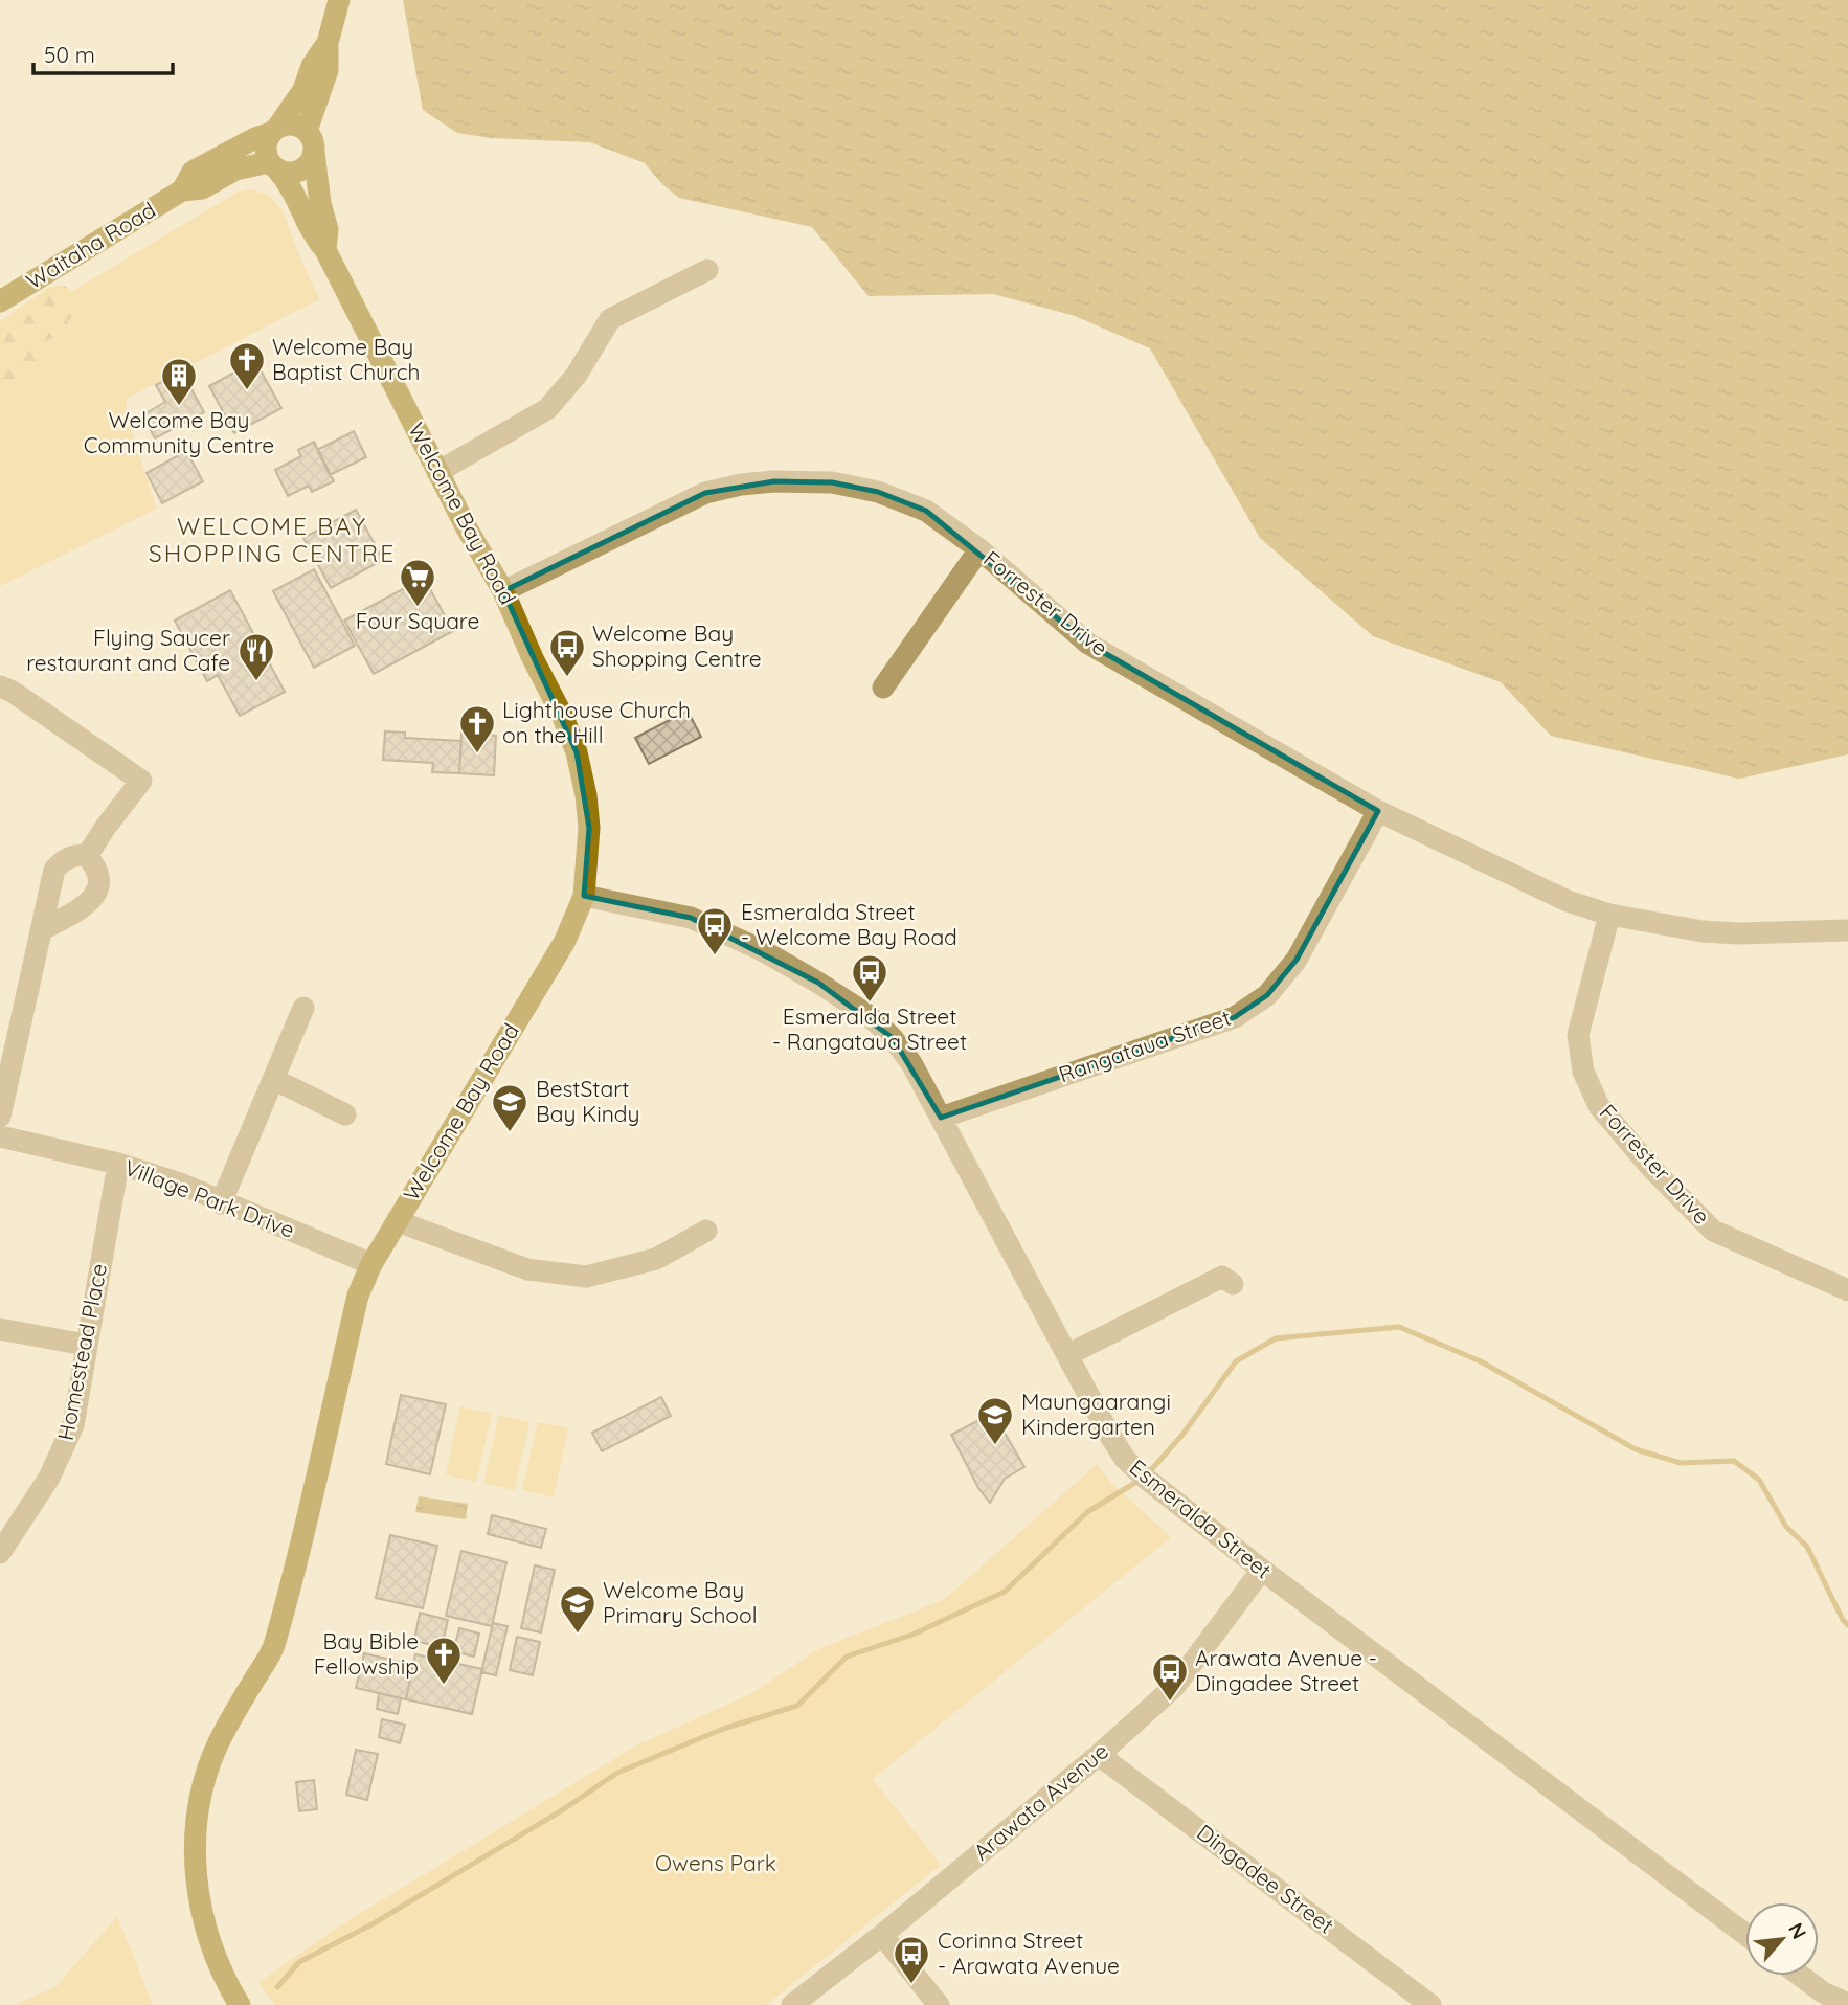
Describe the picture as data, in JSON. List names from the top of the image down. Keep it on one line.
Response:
{"streets":{"main road":["Waitaha Road","Welcome Bay Road"],"street":["Forrester Drive","Rangataua Street","Village Park Drive","Homestead Place","Esmeralda Street","Arawata Avenue","Dingadee Street"]},"crossings":[["Waitaha Road","Welcome Bay Road"],["Welcome Bay Road","Forrester Drive"],["Welcome Bay Road","Village Park Drive"],["Welcome Bay Road","Esmeralda Street"],["Forrester Drive","Rangataua Street"],["Rangataua Street","Esmeralda Street"],["Village Park Drive","Homestead Place"],["Esmeralda Street","Arawata Avenue"],["Arawata Avenue","Dingadee Street"]],"districts":["WELCOME BAY SHOPPING CENTRE"],"parks":["Owens Park"],"places":{"church":["Welcome Bay Baptist Church","Lighthouse Church on the Hill","Bay Bible Fellowship"],"building":["Welcome Bay Community Centre"],"supermarket":["Four Square"],"bus stop":["Welcome Bay Shopping Centre","Esmeralda Street - Welcome Bay Road","Esmeralda Street - Rangataua Street","Arawata Avenue - Dingadee Street","Corinna Street - Arawata Avenue"],"restaurant":["Flying Saucer restaurant and Cafe"],"school or university":["BestStart Bay Kindy","Maungaarangi Kindergarten","Welcome Bay Primary School"]},"scale_bar":"50 m","north":"top right"}
